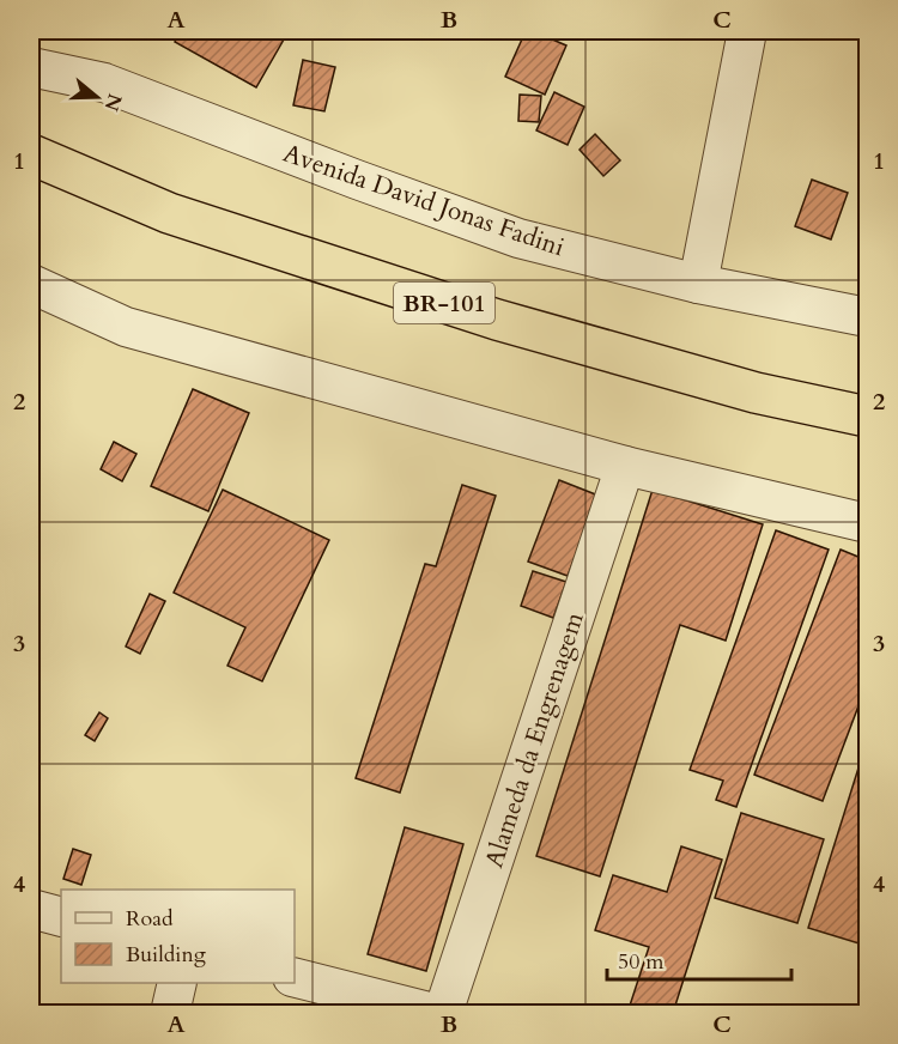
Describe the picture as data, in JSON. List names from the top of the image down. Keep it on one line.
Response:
{"streets":{"highway":["BR-101"],"street":["Avenida David Jonas Fadini","Alameda da Engrenagem"]},"legend":["Road","Building"],"scale_bar":"50 m","north":"right","grid":{"columns":["A","B","C"],"rows":["1","2","3","4"]}}
